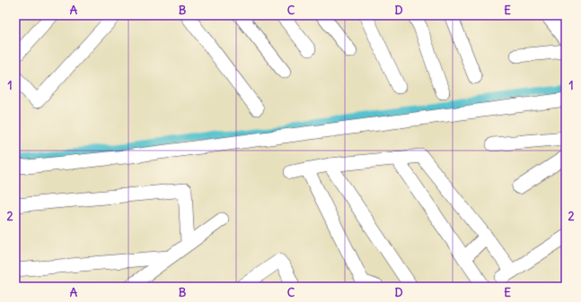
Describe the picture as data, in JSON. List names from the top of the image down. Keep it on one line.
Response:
{"grid":{"columns":["A","B","C","D","E"],"rows":["1","2"]}}
